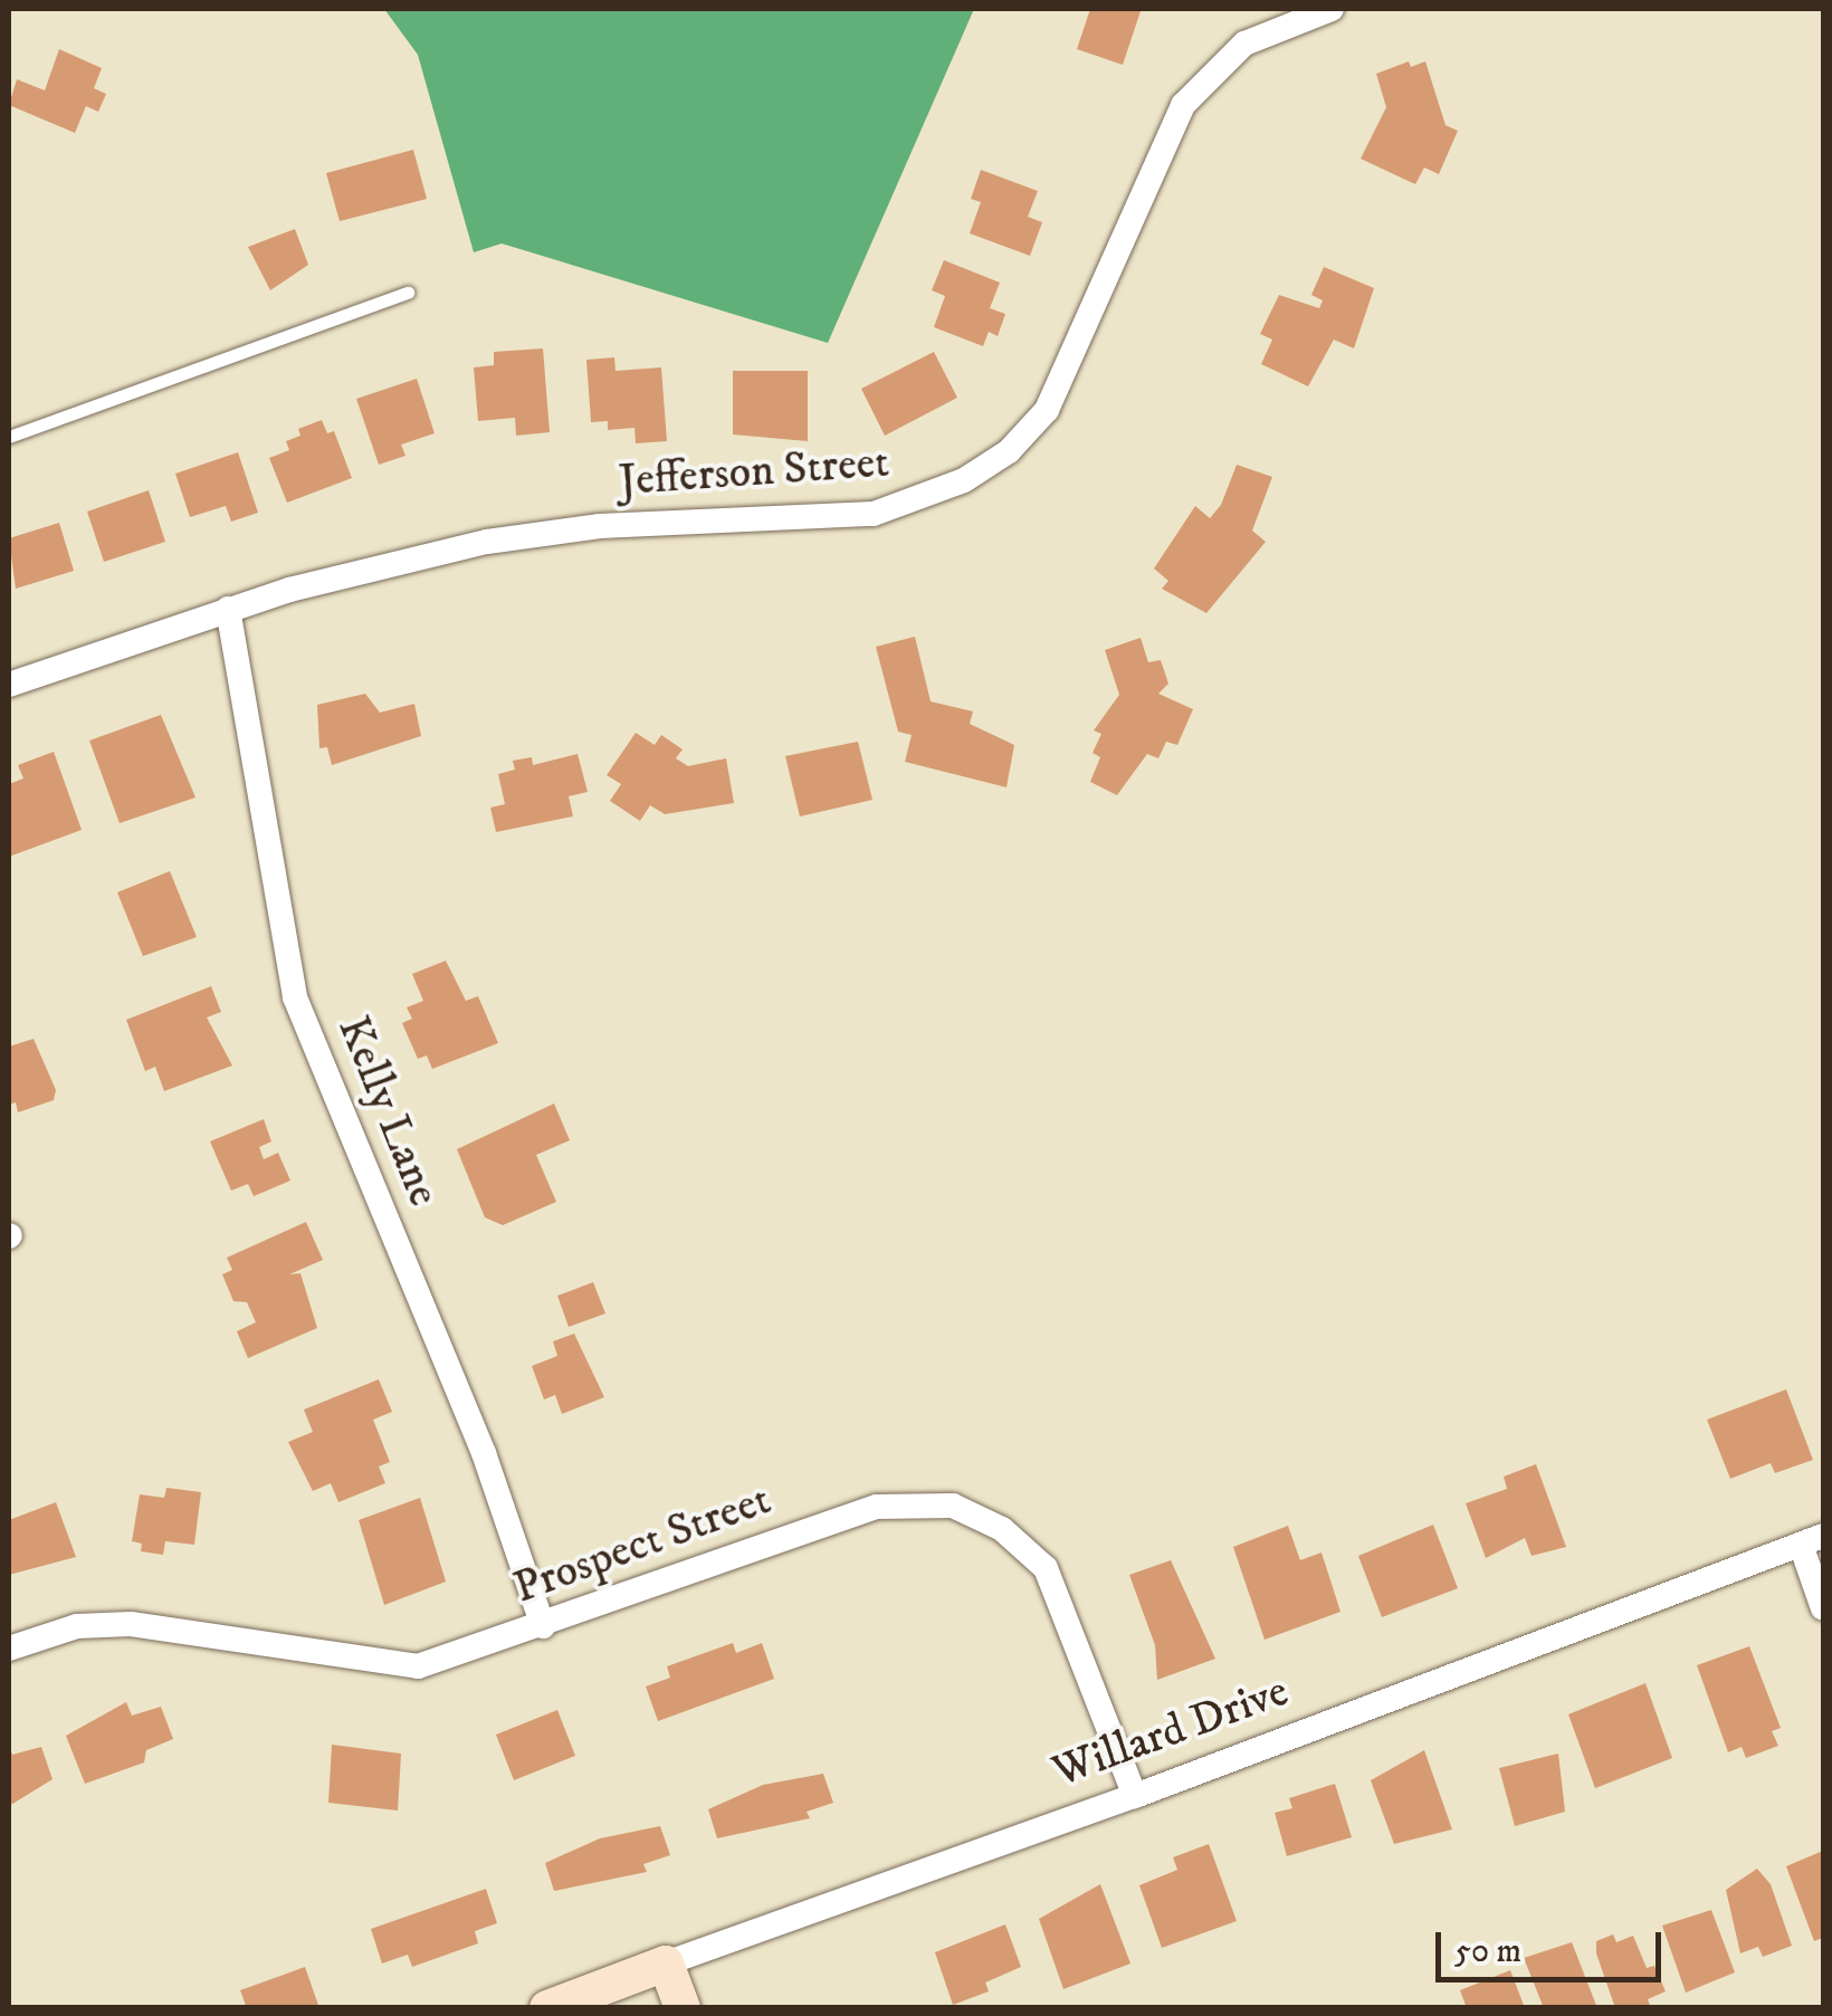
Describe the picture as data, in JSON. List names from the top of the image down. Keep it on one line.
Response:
{"streets":{"street":["Jefferson Street","Kelly Lane","Prospect Street","Willard Drive"]},"crossings":[["Jefferson Street","Kelly Lane"],["Kelly Lane","Prospect Street"],["Prospect Street","Willard Drive"]],"scale_bar":"50 m"}
